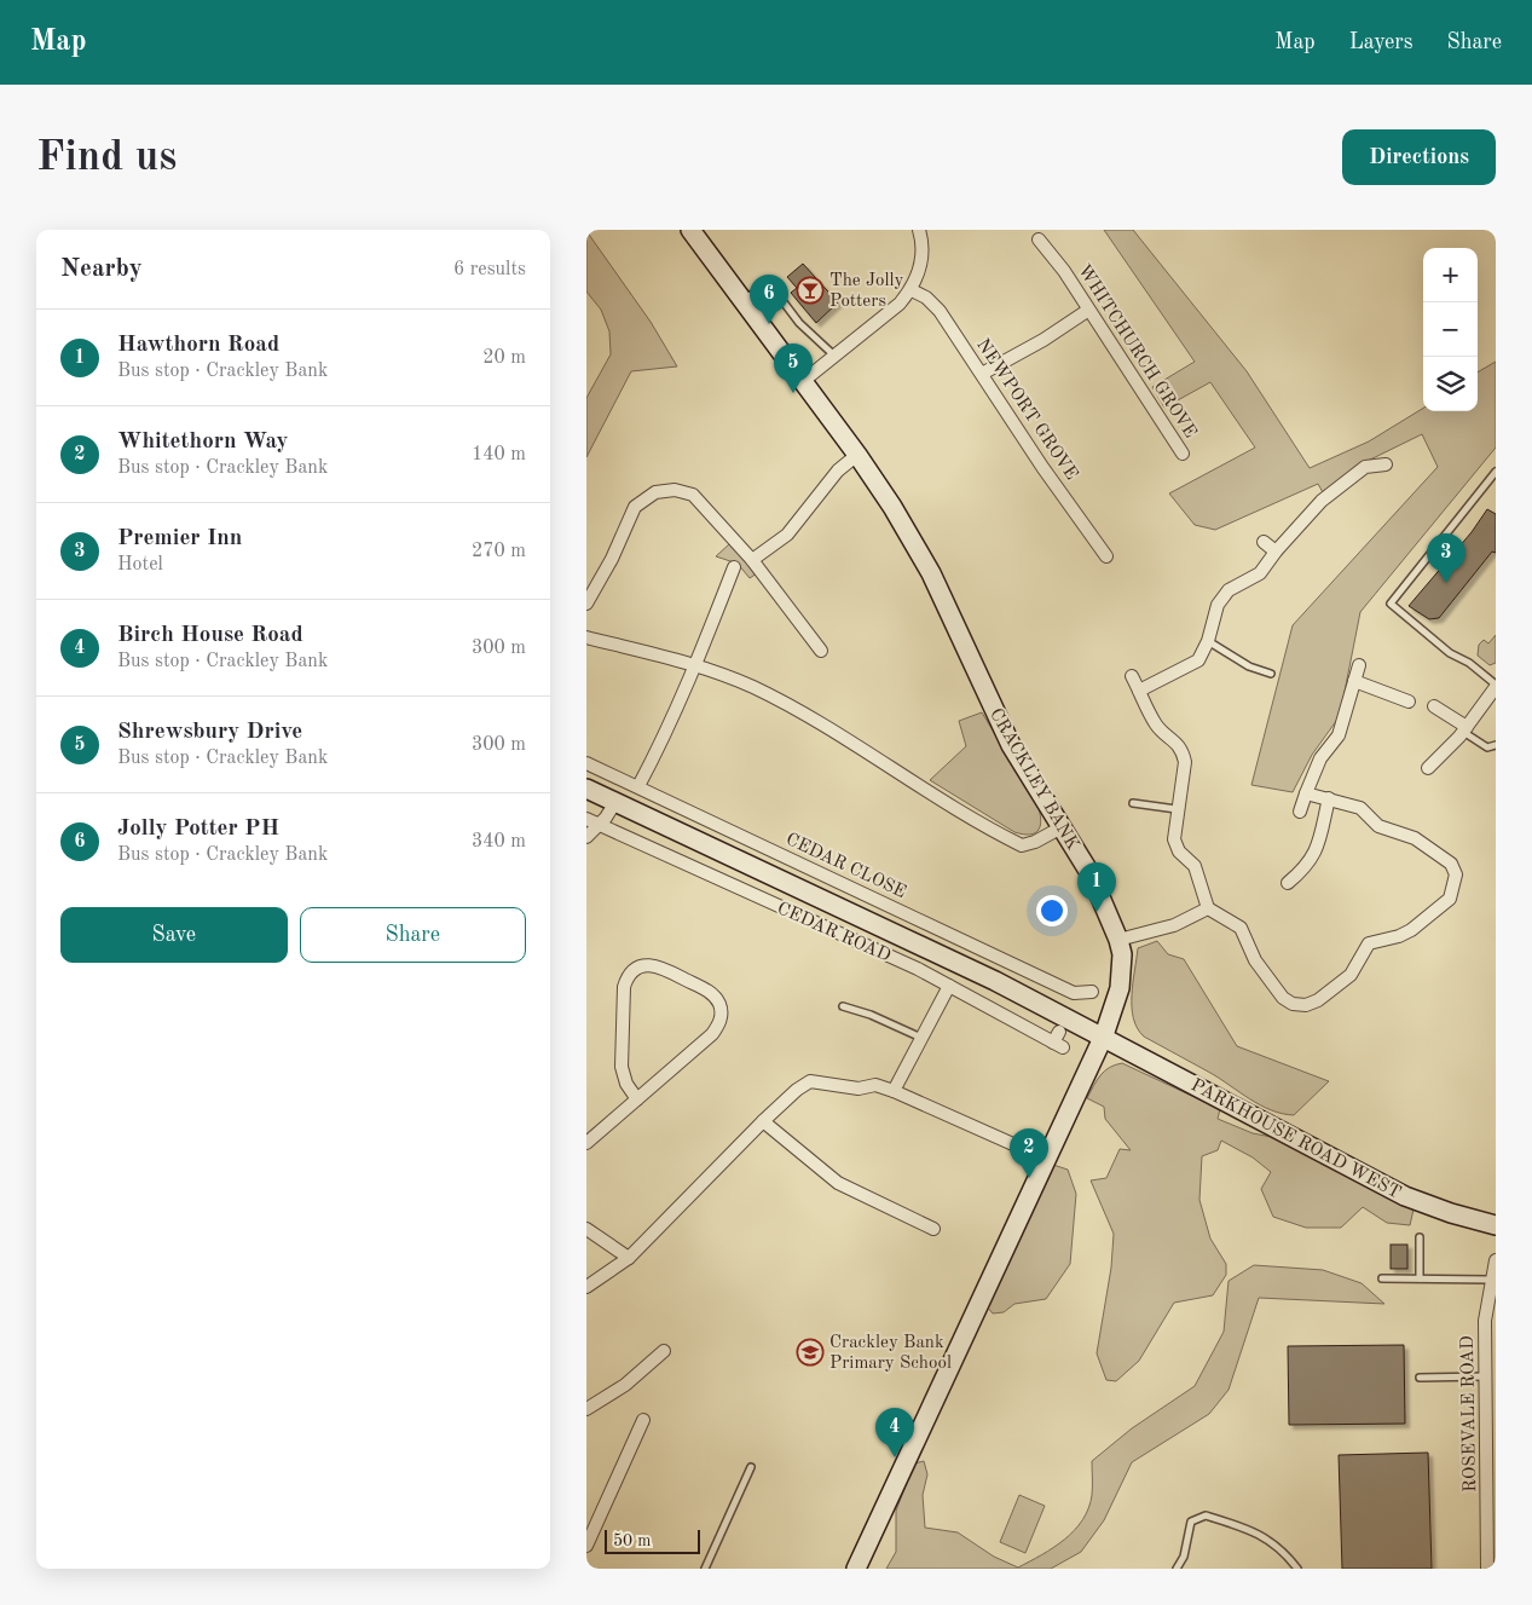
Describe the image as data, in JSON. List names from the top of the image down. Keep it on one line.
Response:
{"streets":{"street":["WHITCHURCH GROVE","NEWPORT GROVE","CRACKLEY BANK","CEDAR CLOSE","CEDAR ROAD","PARKHOUSE ROAD WEST","ROSEVALE ROAD"]},"crossings":[["CRACKLEY BANK","CEDAR ROAD"],["CRACKLEY BANK","PARKHOUSE ROAD WEST"],["CEDAR CLOSE","CEDAR ROAD"],["CEDAR ROAD","PARKHOUSE ROAD WEST"]],"places":{"bar":["The Jolly Potters"],"school or university":["Crackley Bank Primary School"]},"scale_bar":"50 m","page":{"header":"Map","nav":["Map","Layers","Share"],"buttons":["Directions",["Save","Share"]],"title":"Find us","heading":["Nearby","6 results"],"map_buttons":["+","−"],"pins":["6","5","3","1","2","4"],"list":[{"mark":"1","name":"Hawthorn Road","note":"Bus stop · Crackley Bank","value":"20 m"},{"mark":"2","name":"Whitethorn Way","note":"Bus stop · Crackley Bank","value":"140 m"},{"mark":"3","name":"Premier Inn","note":"Hotel","value":"270 m"},{"mark":"4","name":"Birch House Road","note":"Bus stop · Crackley Bank","value":"300 m"},{"mark":"5","name":"Shrewsbury Drive","note":"Bus stop · Crackley Bank","value":"300 m"},{"mark":"6","name":"Jolly Potter PH","note":"Bus stop · Crackley Bank","value":"340 m"}],"scale":"50 m"}}
